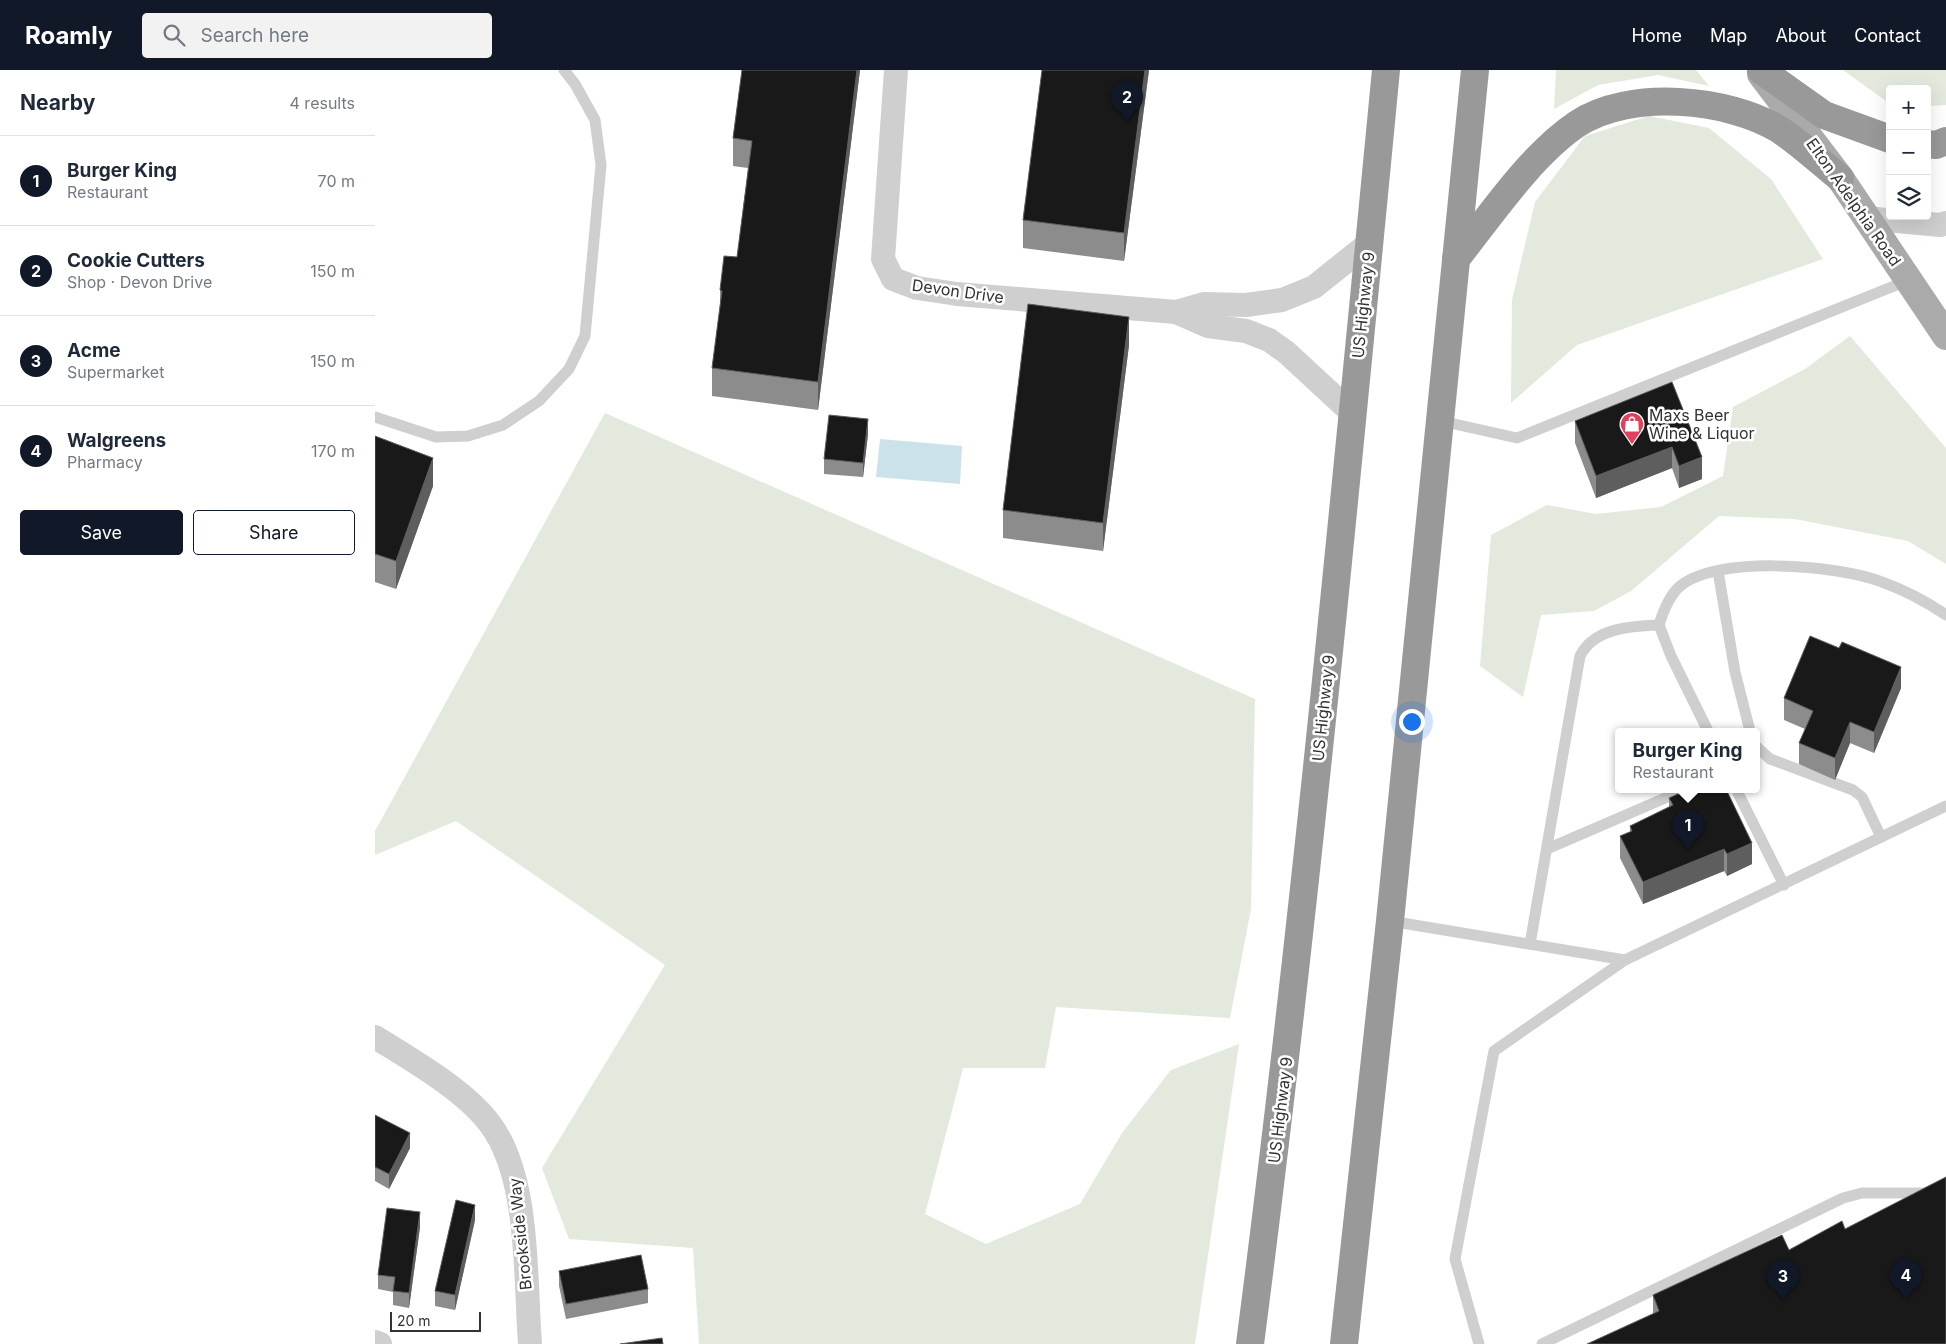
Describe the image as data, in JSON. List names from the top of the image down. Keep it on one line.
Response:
{"streets":{"highway":["US Highway 9"],"main road":["Elton Adelphia Road"],"street":["Devon Drive","Brookside Way"]},"places":{"shop":["Maxs Beer Wine & Liquor"]},"scale_bar":"20 m","page":{"header":"Roamly","search":"Search here","nav":["Home","Map","About","Contact"],"heading":["Nearby","4 results"],"pins":["2","1","4","3"],"map_buttons":["+","−"],"list":[{"mark":"1","name":"Burger King","note":"Restaurant","value":"70 m"},{"mark":"2","name":"Cookie Cutters","note":"Shop · Devon Drive","value":"150 m"},{"mark":"3","name":"Acme","note":"Supermarket","value":"150 m"},{"mark":"4","name":"Walgreens","note":"Pharmacy","value":"170 m"}],"buttons":["Save","Share"],"popup":["Burger King","Restaurant"],"scale":"20 m"}}
